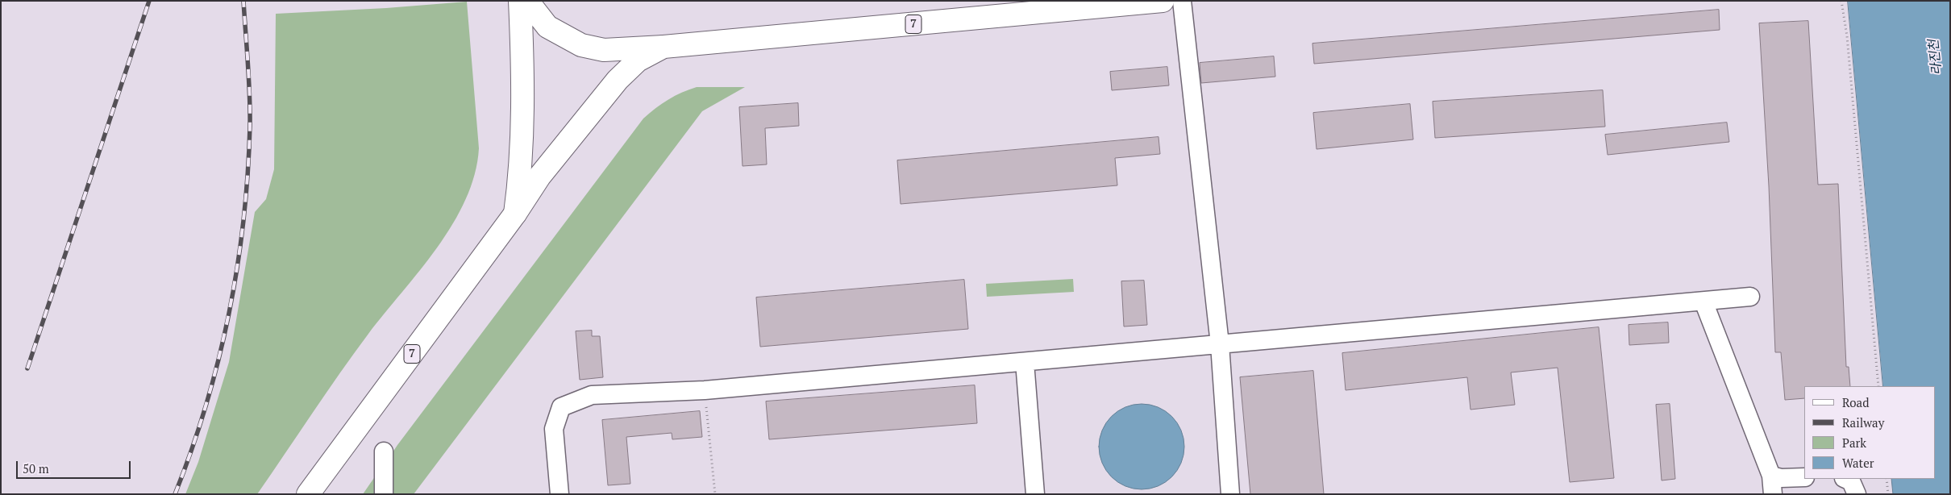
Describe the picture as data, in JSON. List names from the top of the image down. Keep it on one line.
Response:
{"streets":{"main road":["7"]},"water":["라진천"],"legend":["Road","Railway","Park","Water"],"scale_bar":"50 m"}
